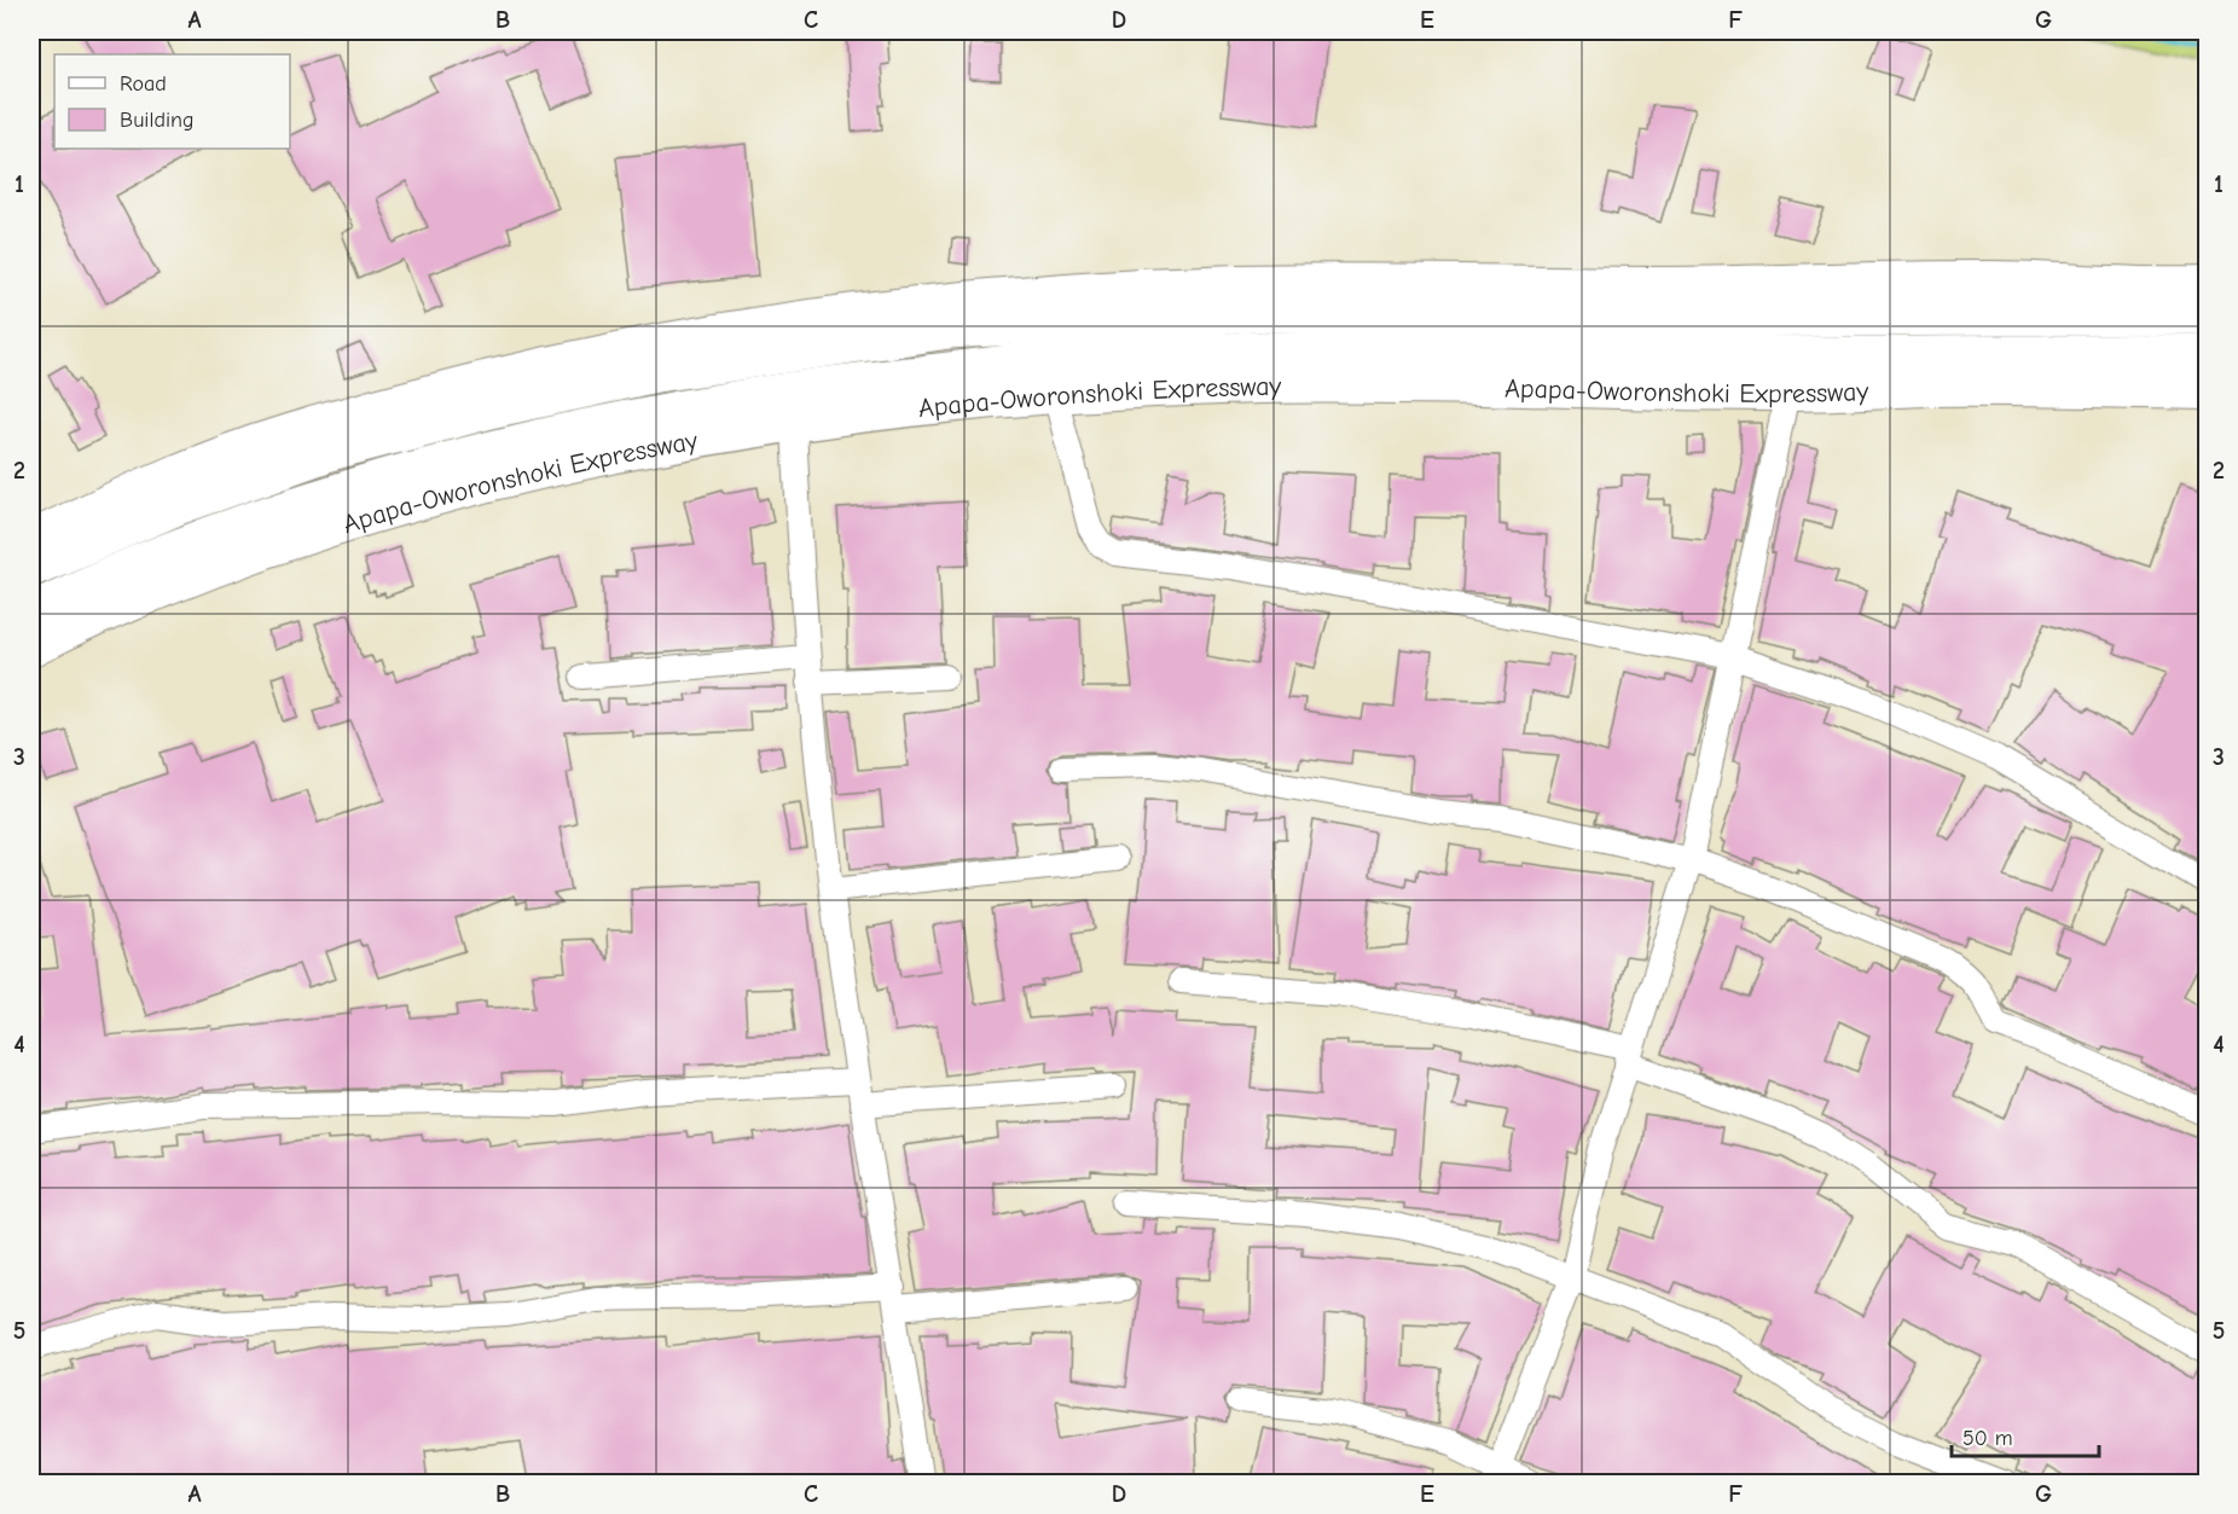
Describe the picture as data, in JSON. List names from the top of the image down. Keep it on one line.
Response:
{"streets":{"highway":["Apapa-Oworonshoki Expressway"]},"legend":["Road","Building"],"scale_bar":"50 m","grid":{"columns":["A","B","C","D","E","F","G"],"rows":["1","2","3","4","5"]}}
